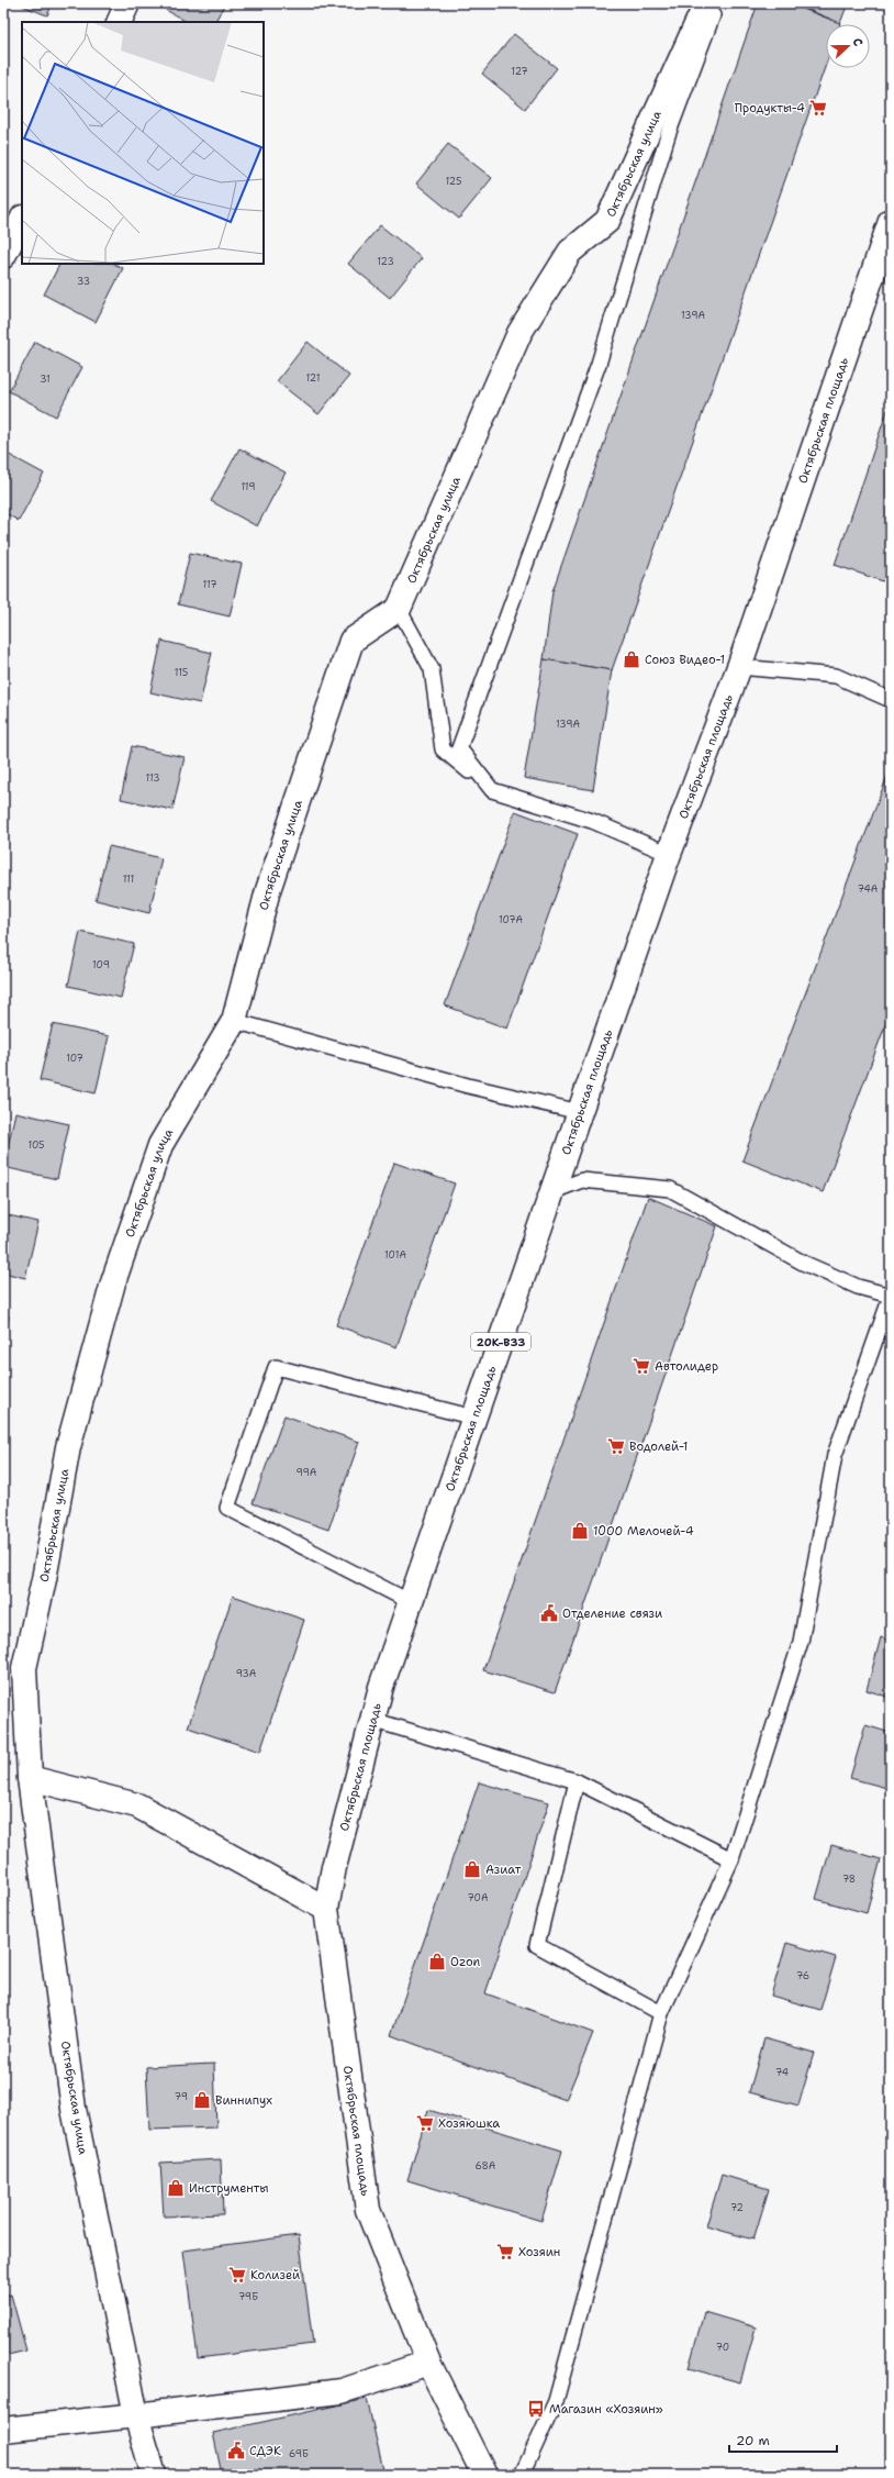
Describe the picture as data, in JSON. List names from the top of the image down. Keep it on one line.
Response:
{"streets":{"street":["Октябрьская улица","Октябрьская площадь","20К-В33"]},"places":{"supermarket":["Продукты-4","Автолидер","Водолей-1","Хозяюшка","Хозяин","Колизей"],"shop":["Союз Видео-1","1000 Мелочей-4","Азиат","Ozon","Виннипух","Инструменты"],"public building":["Отделение связи","СДЭК"],"bus stop":["Магазин «Хозяин»"]},"house_numbers":["127","125","123","33","139А","121","31","119","117","115","139А","113","111","74А","107А","109","107","105","101А","99А","93А","78","70А","76","74","79","68А","72","79Б","70","69Б"],"scale_bar":"20 m","north":"right"}
